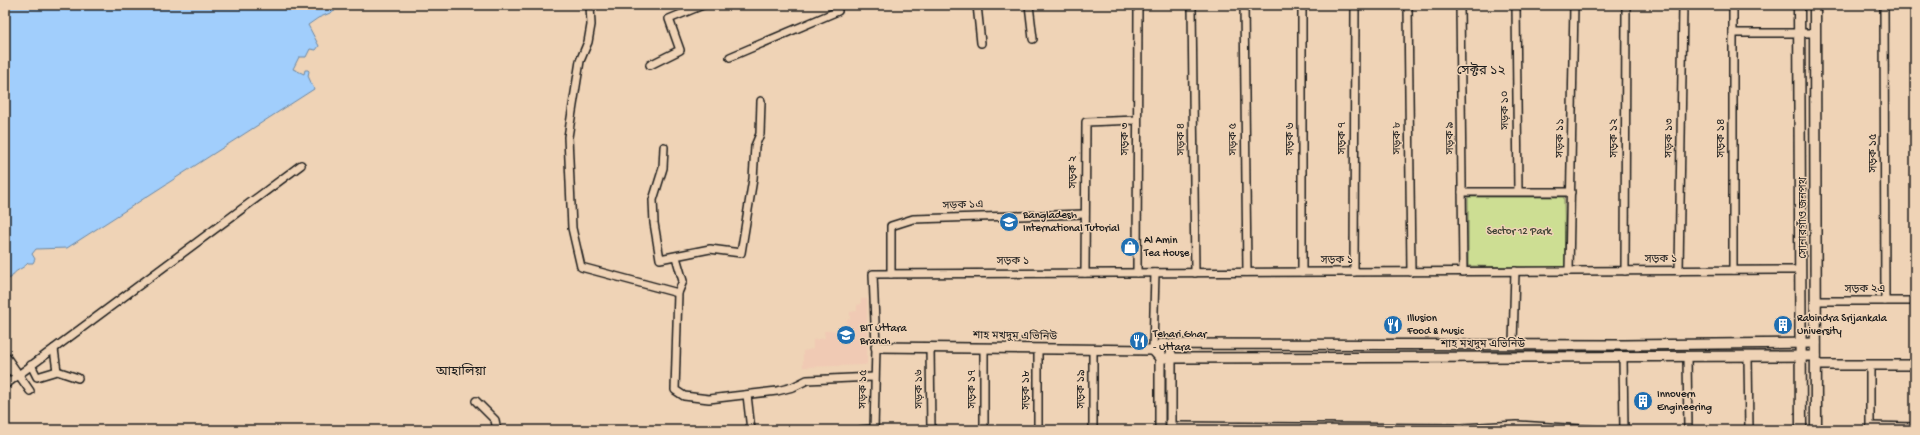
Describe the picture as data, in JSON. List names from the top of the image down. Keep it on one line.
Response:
{"streets":{"main road":["সোনারগাঁও জনপথ"],"street":["সড়ক ১০","সড়ক ৭","সড়ক ৮","সড়ক ৯","সড়ক ১১","সড়ক ১২","সড়ক ১৩","সড়ক ১৪","সড়ক ৩","সড়ক ৪","সড়ক ৫","সড়ক ৬","সড়ক ১৫","সড়ক ২","সড়ক ১এ","সড়ক ১","সড়ক ২এ","শাহ মখদুম এভিনিউ","সড়ক ১৬","সড়ক ১৭","সড়ক ১৯","সড়ক ১৮"]},"crossings":[["সড়ক ৭","সড়ক ১"],["সড়ক ৮","সড়ক ১"],["সড়ক ৯","সড়ক ১"],["সড়ক ১১","সড়ক ১"],["সড়ক ১২","সড়ক ১"],["সড়ক ১৩","সড়ক ১"],["সড়ক ১৪","সড়ক ১"],["সড়ক ৩","সড়ক ২"],["সড়ক ৩","সড়ক ১"],["সড়ক ৪","সড়ক ১"],["সড়ক ৫","সড়ক ১"],["সড়ক ৬","সড়ক ১"],["সড়ক ১৫","সড়ক ১"],["সড়ক ১৫","সড়ক ২এ"],["সড়ক ১৫","শাহ মখদুম এভিনিউ"],["সড়ক ২","সড়ক ১এ"],["সড়ক ২","সড়ক ১"],["সড়ক ১এ","সড়ক ১"],["সোনারগাঁও জনপথ","সড়ক ১"],["সোনারগাঁও জনপথ","সড়ক ২এ"],["সোনারগাঁও জনপথ","শাহ মখদুম এভিনিউ"],["শাহ মখদুম এভিনিউ","সড়ক ১৬"],["শাহ মখদুম এভিনিউ","সড়ক ১৭"],["শাহ মখদুম এভিনিউ","সড়ক ১৯"],["শাহ মখদুম এভিনিউ","সড়ক ১৮"]],"districts":["সেক্টর ১২","আহালিয়া"],"parks":["Sector 12 Park"],"places":{"school or university":["Bangladesh International Tutorial","BIT Uttara Branch"],"shop":["Al Amin Tea House"],"restaurant":["Illusion Food & Music","Tehari Ghar - Uttara"],"building":["Rabindra Srijankala University","Innovern Engineering"]}}
